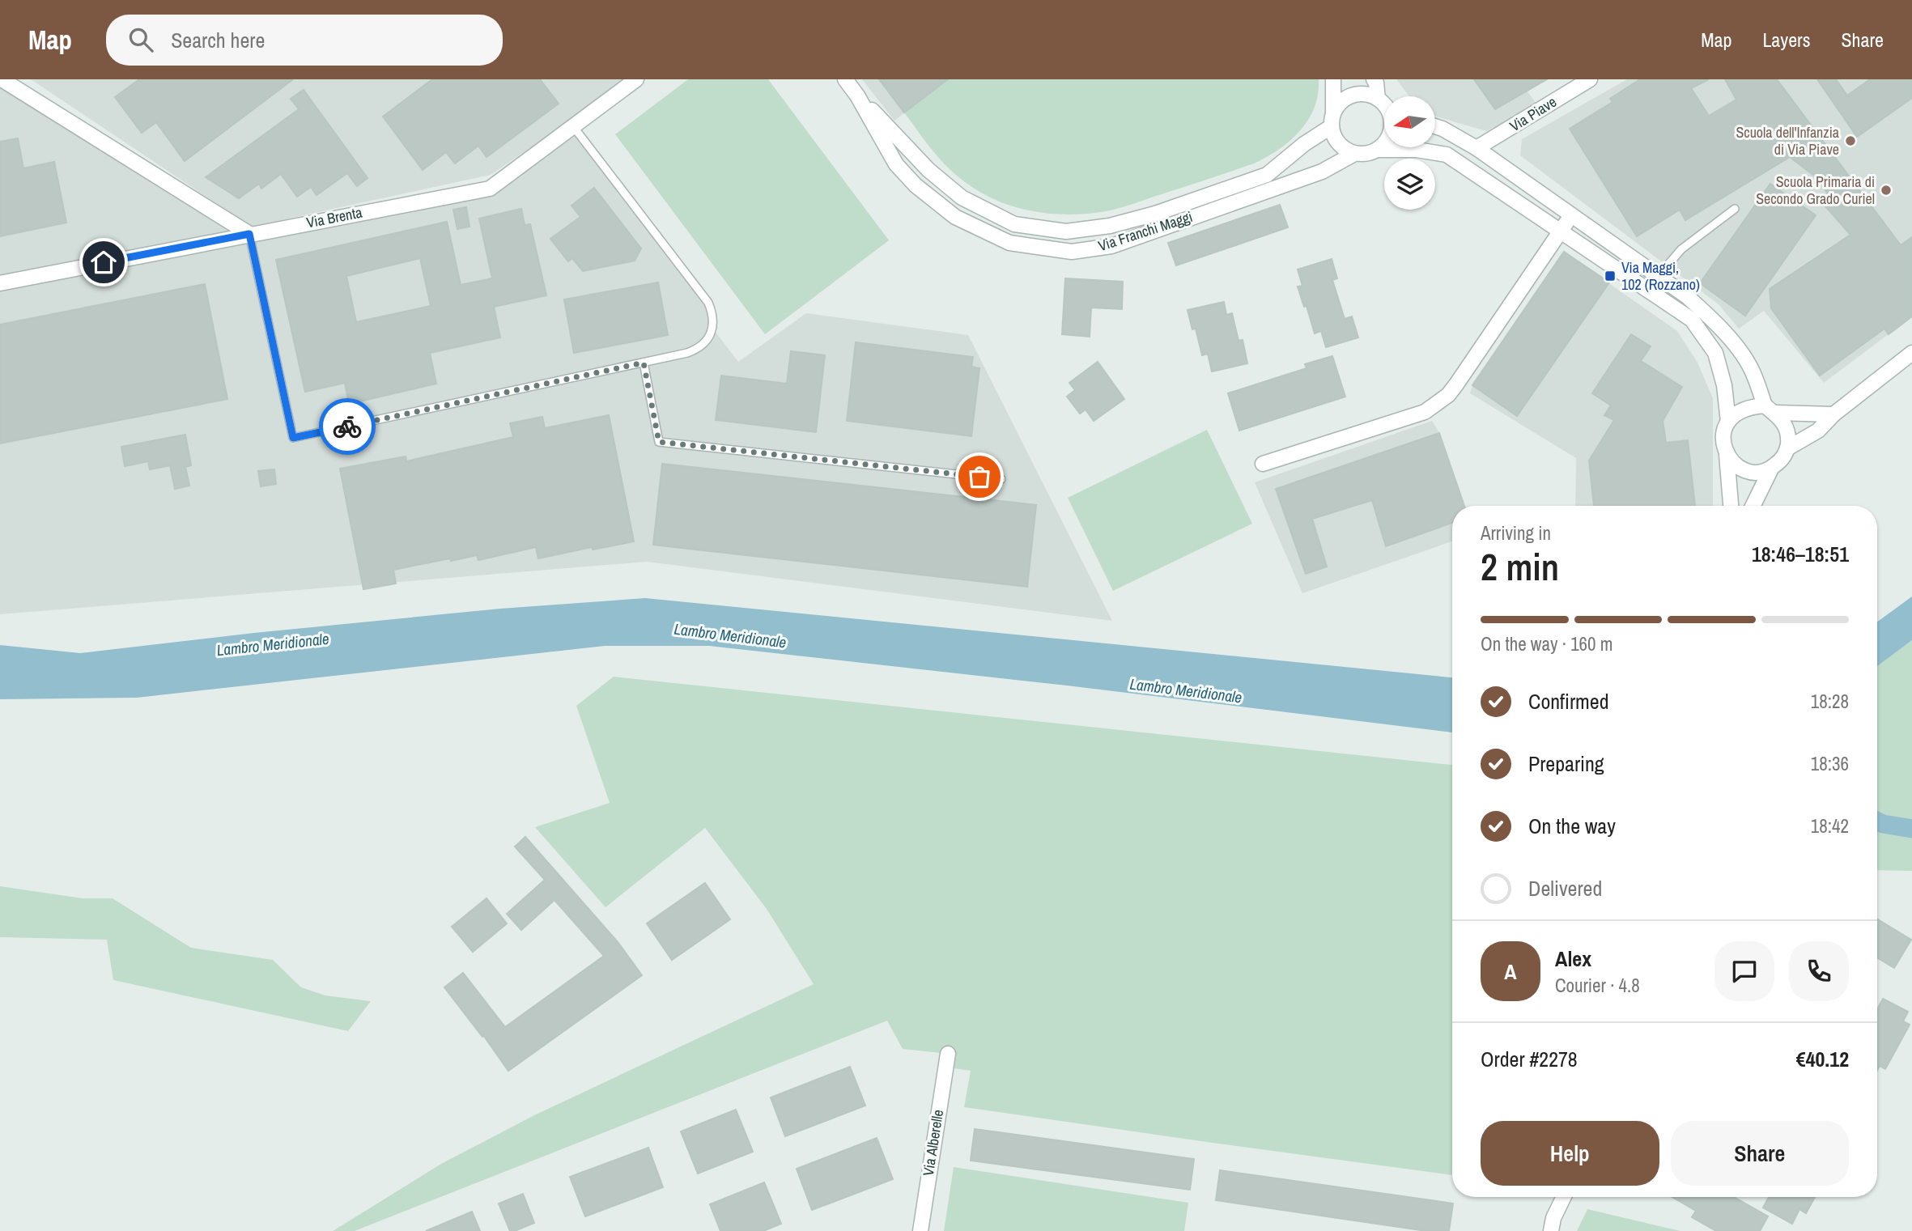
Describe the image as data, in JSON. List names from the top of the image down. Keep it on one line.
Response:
{"streets":{"street":["Via Piave","Via Brenta","Via Franchi Maggi","Via Alberelle"]},"water":["Lambro Meridionale"],"places":{"other":["Scuola dell'Infanzia di Via Piave","Scuola Primaria di Secondo Grado Curiel"],"transit":["Via Maggi, 102 (Rozzano)"]},"north":"left","page":{"header":"Map","search":"Search here","nav":["Map","Layers","Share"],"heading":["2 min","Arriving in","18:46–18:51"],"panel":["Alex","Courier · 4.8","Order #2278","€40.12"],"bar":"On the way · 160 m","list":[["Confirmed","18:28"],["Preparing","18:36"],["On the way","18:42"],"Delivered"],"round":"A","buttons":["Help","Share"]}}
